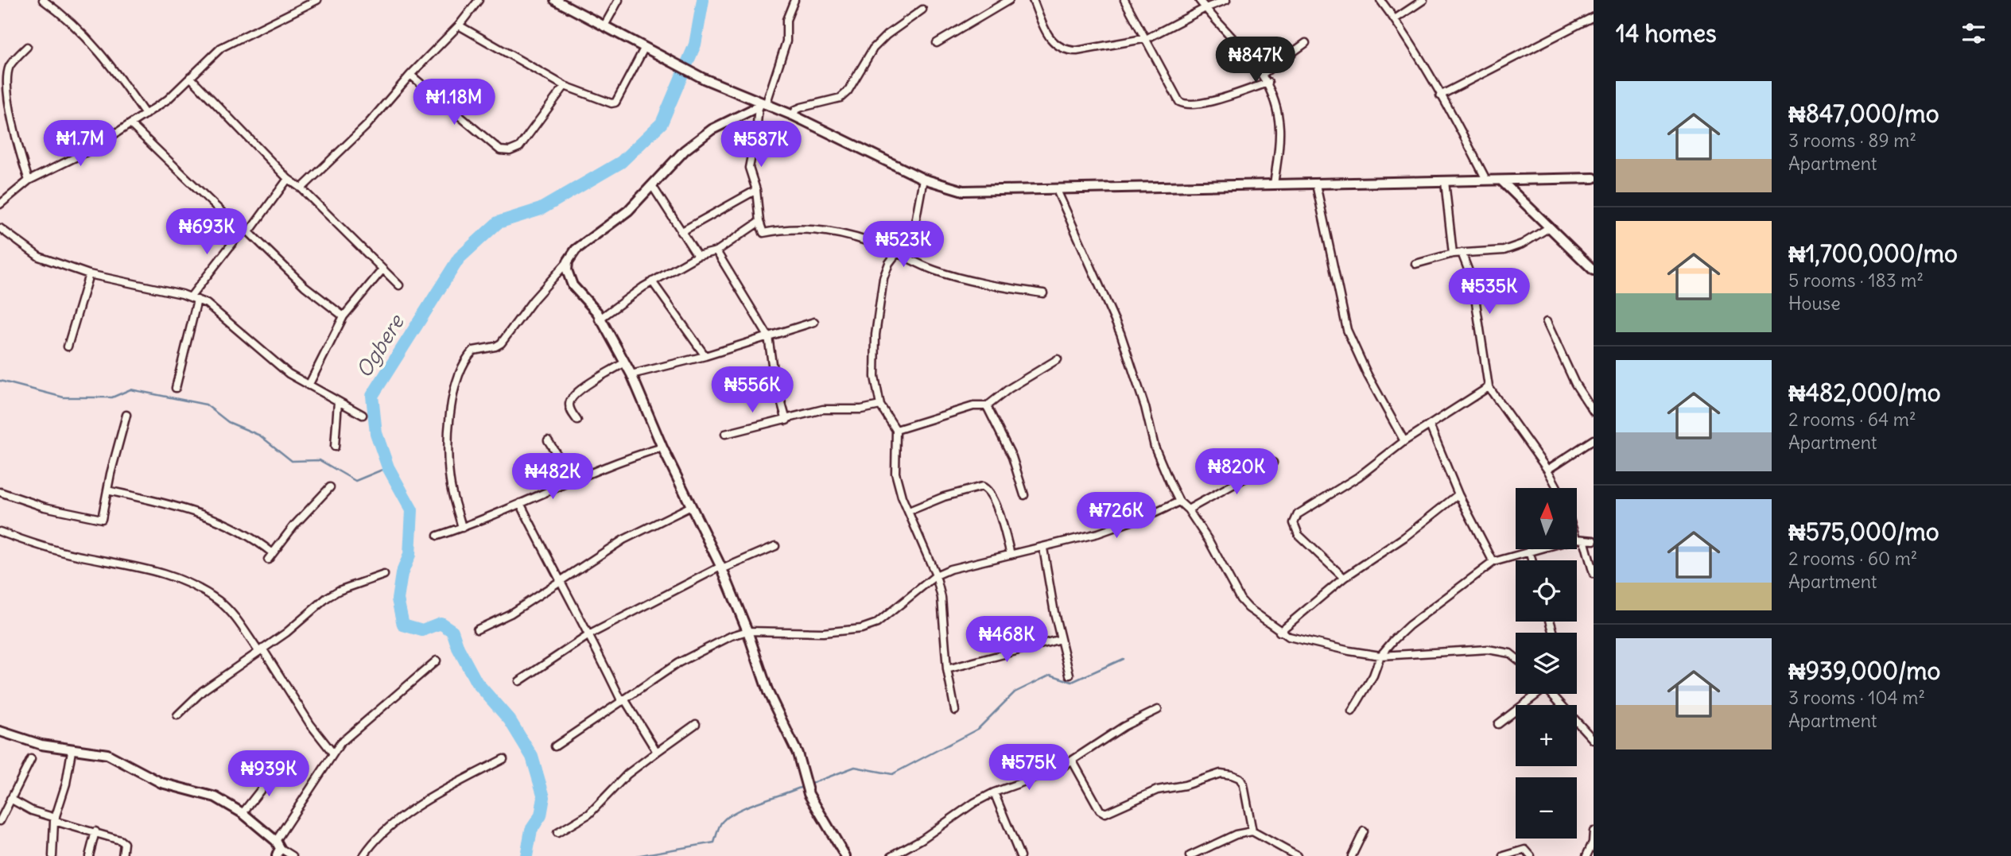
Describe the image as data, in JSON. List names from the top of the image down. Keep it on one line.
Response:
{"water":["Ogbere"],"north":"top","page":{"heading":"14 homes","price":["₦847K","₦1.18M","₦1.7M","₦587K","₦693K","₦523K","₦535K","₦556K","₦820K","₦482K","₦726K","₦468K","₦575K","₦939K"],"list":[{"name":"₦847,000/mo","note":"3 rooms · 89 m² · Apartment"},{"name":"₦1,700,000/mo","note":"5 rooms · 183 m² · House"},{"name":"₦482,000/mo","note":"2 rooms · 64 m² · Apartment"},{"name":"₦575,000/mo","note":"2 rooms · 60 m² · Apartment"},{"name":"₦939,000/mo","note":"3 rooms · 104 m² · Apartment"}],"map_buttons":["+","−"]}}
